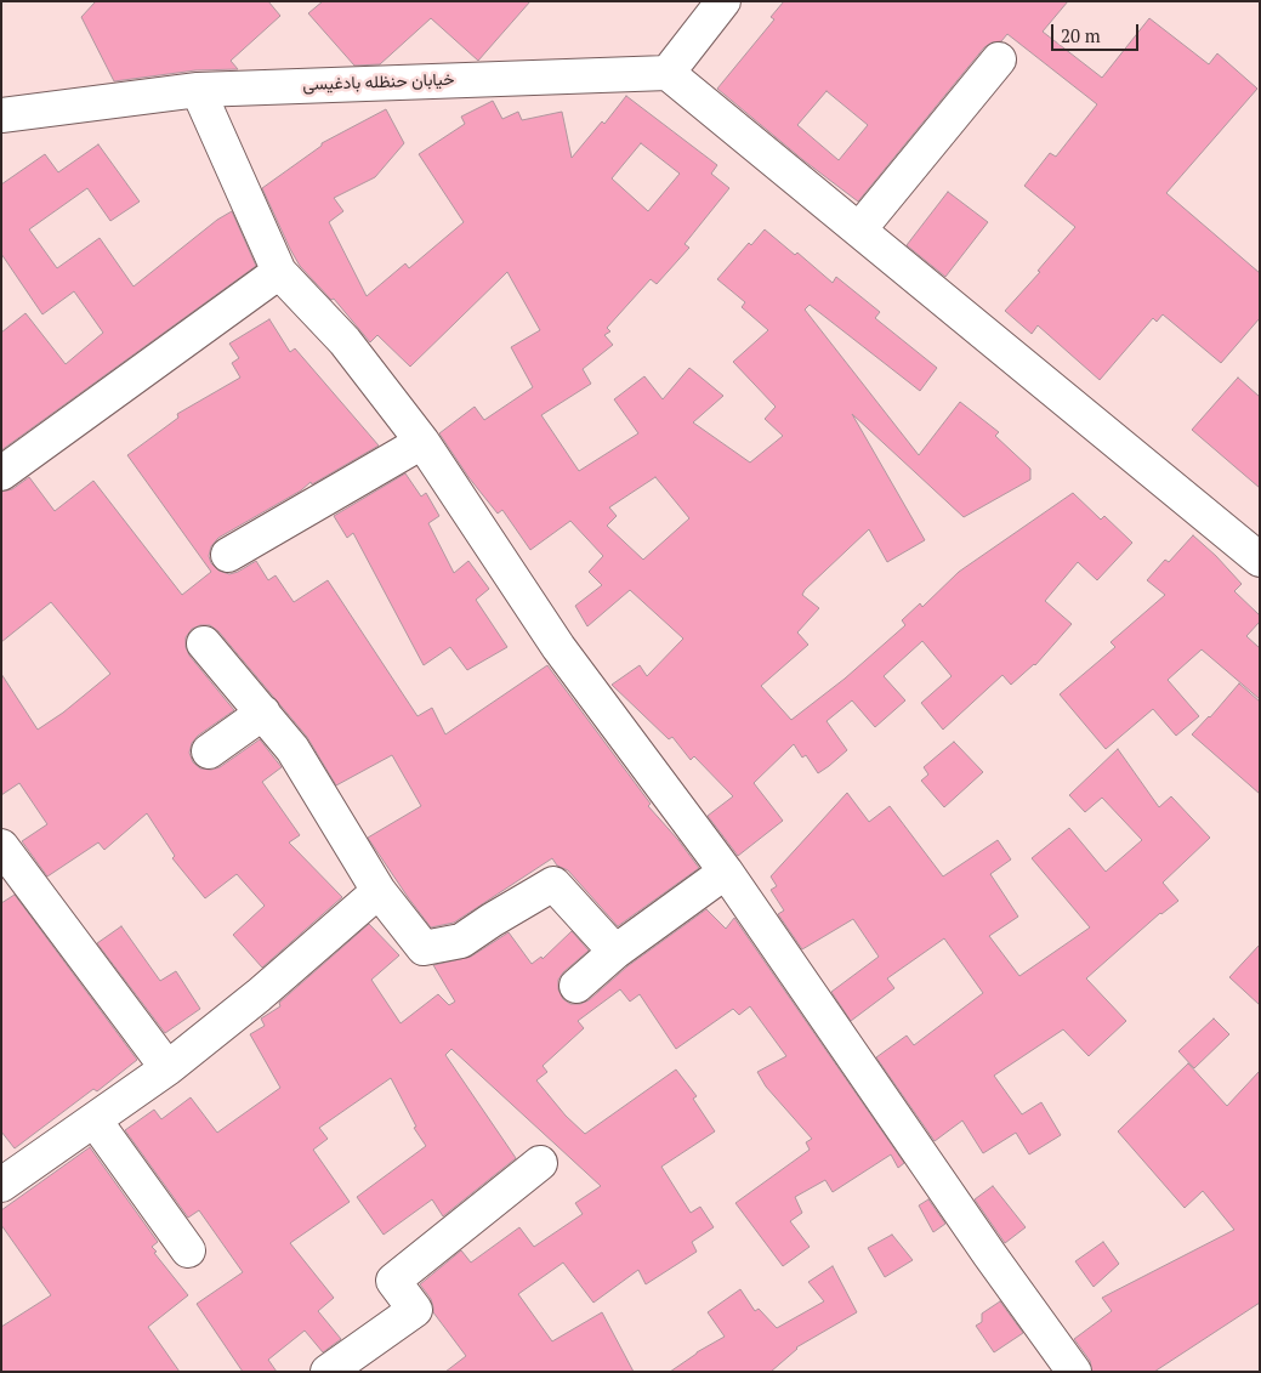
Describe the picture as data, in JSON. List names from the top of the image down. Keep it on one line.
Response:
{"streets":{"street":["خیابان حنظله بادغیسی"]},"scale_bar":"20 m"}
